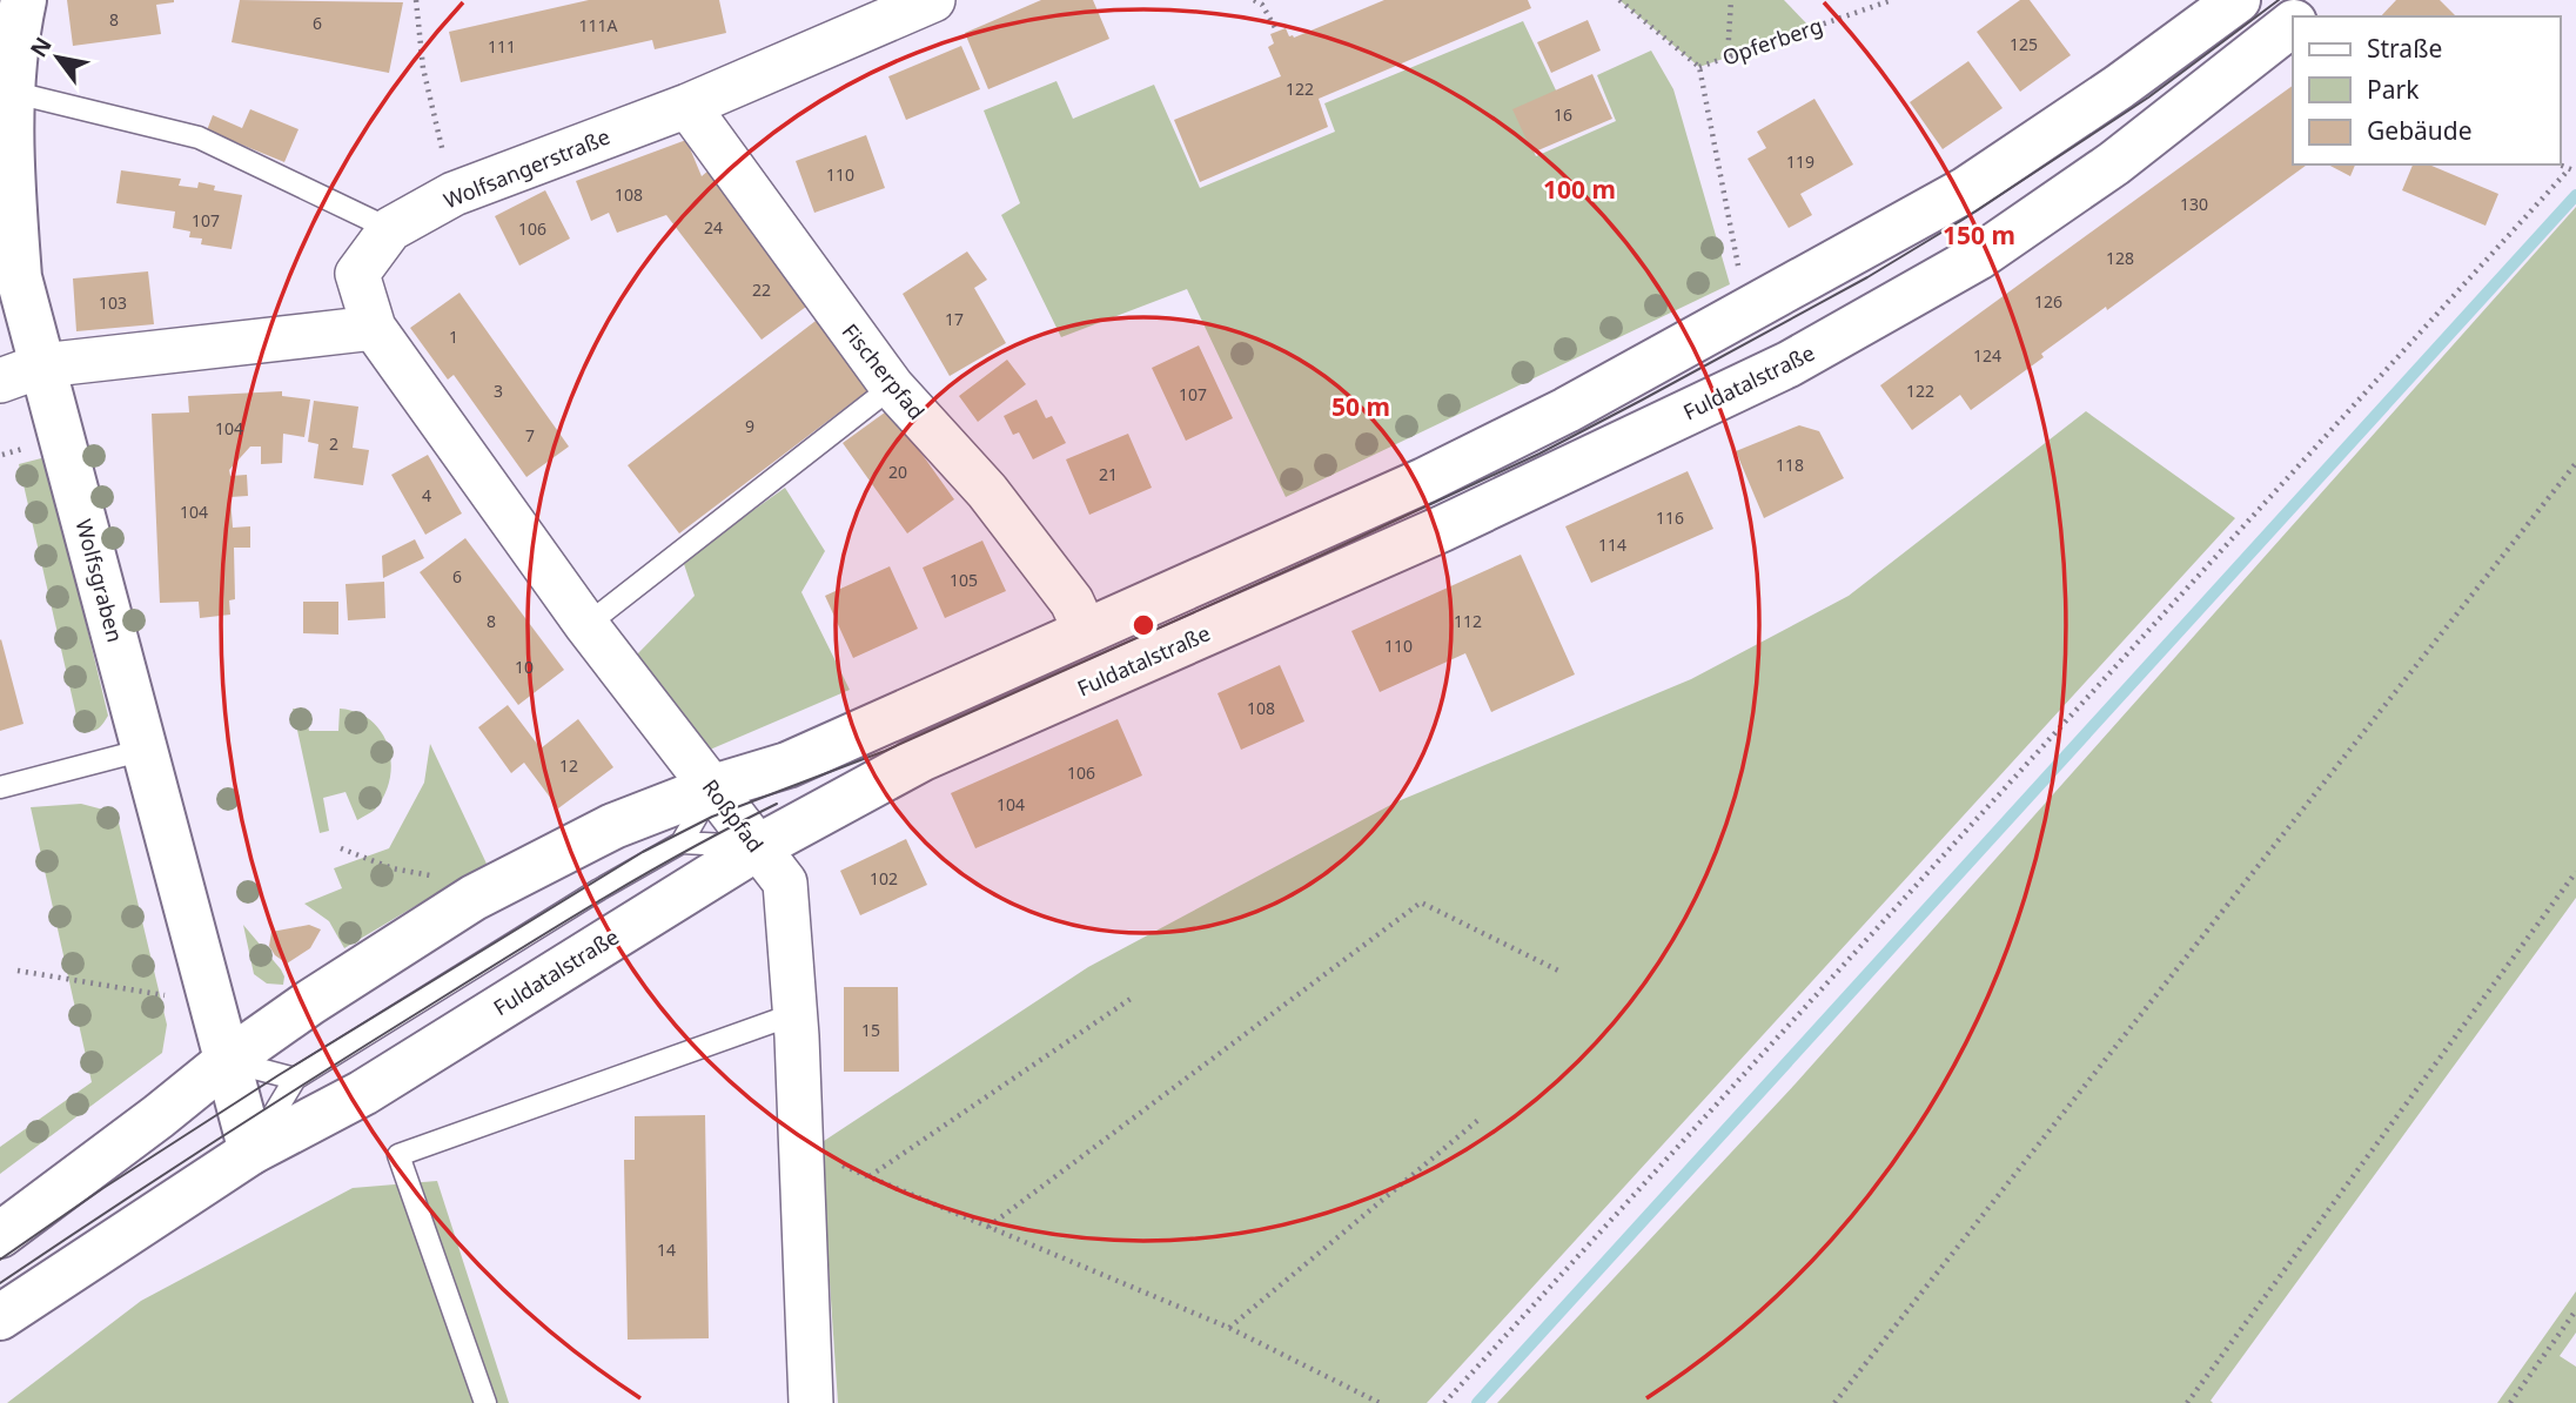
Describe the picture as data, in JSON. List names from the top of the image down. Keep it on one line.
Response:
{"streets":{"main road":["Fuldatalstraße","Wolfsgraben"],"street":["Wolfsangerstraße","Fischerpfad","Roßpfad"],"path":["Opferberg"]},"crossings":[["Wolfsangerstraße","Fischerpfad"],["Wolfsangerstraße","Roßpfad"],["Fuldatalstraße","Wolfsgraben"],["Fuldatalstraße","Roßpfad"]],"house_numbers":["8","6","111A","125","111","122","16","119","110","108","130","107","24","106","128","22","126","103","17","1","124","3","122","107","9","104","7","2","118","20","21","4","104","116","114","6","105","8","112","110","10","108","12","106","104","102","15","14"],"legend":["Straße","Park","Gebäude"],"north":"top left","rings":["100 m","150 m","50 m"]}
